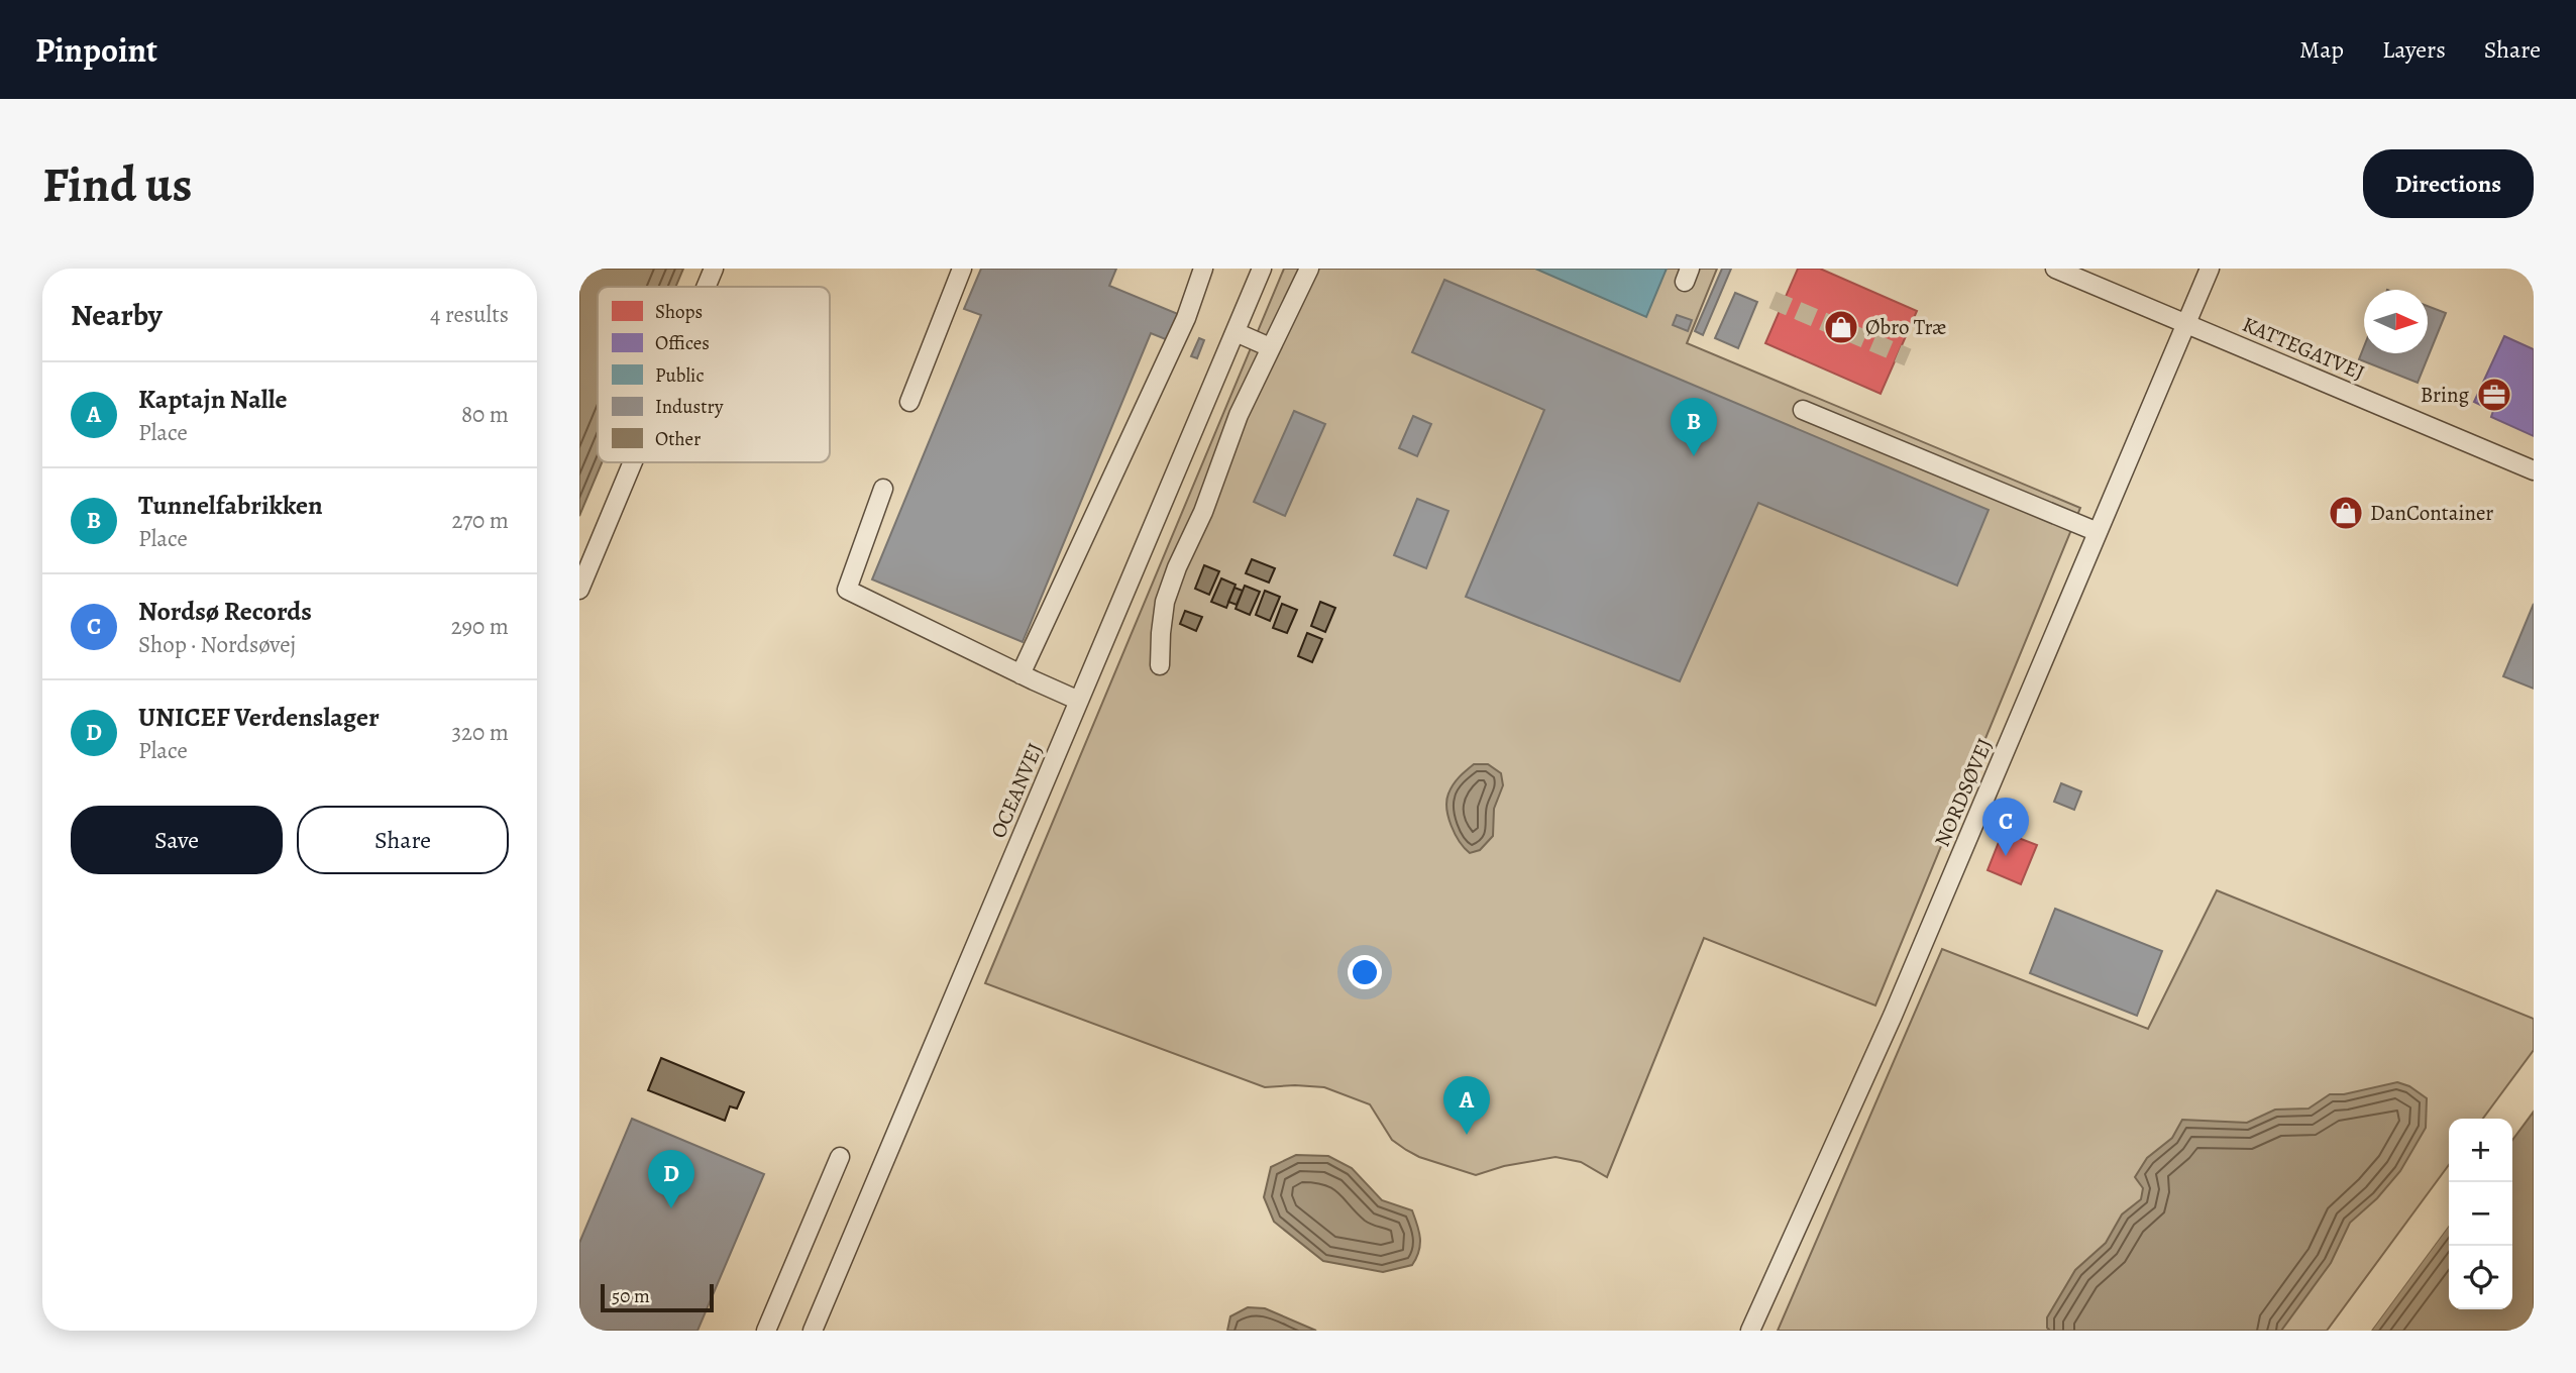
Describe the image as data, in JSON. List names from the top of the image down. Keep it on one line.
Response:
{"streets":{"street":["KATTEGATVEJ","OCEANVEJ","NORDSØVEJ"]},"crossings":[["KATTEGATVEJ","NORDSØVEJ"]],"places":{"shop":["Øbro Træ","DanContainer"],"office":["Bring"]},"legend":["Shops","Offices","Public","Industry","Other"],"scale_bar":"50 m","north":"right","page":{"header":"Pinpoint","nav":["Map","Layers","Share"],"buttons":["Directions",["Save","Share"]],"title":"Find us","heading":["Nearby","4 results"],"list":[{"mark":"A","name":"Kaptajn Nalle","note":"Place","value":"80 m"},{"mark":"B","name":"Tunnelfabrikken","note":"Place","value":"270 m"},{"mark":"C","name":"Nordsø Records","note":"Shop · Nordsøvej","value":"290 m"},{"mark":"D","name":"UNICEF Verdenslager","note":"Place","value":"320 m"}],"pins":["B","C","A","D"],"map_buttons":["+","−"],"scale":"50 m"}}
